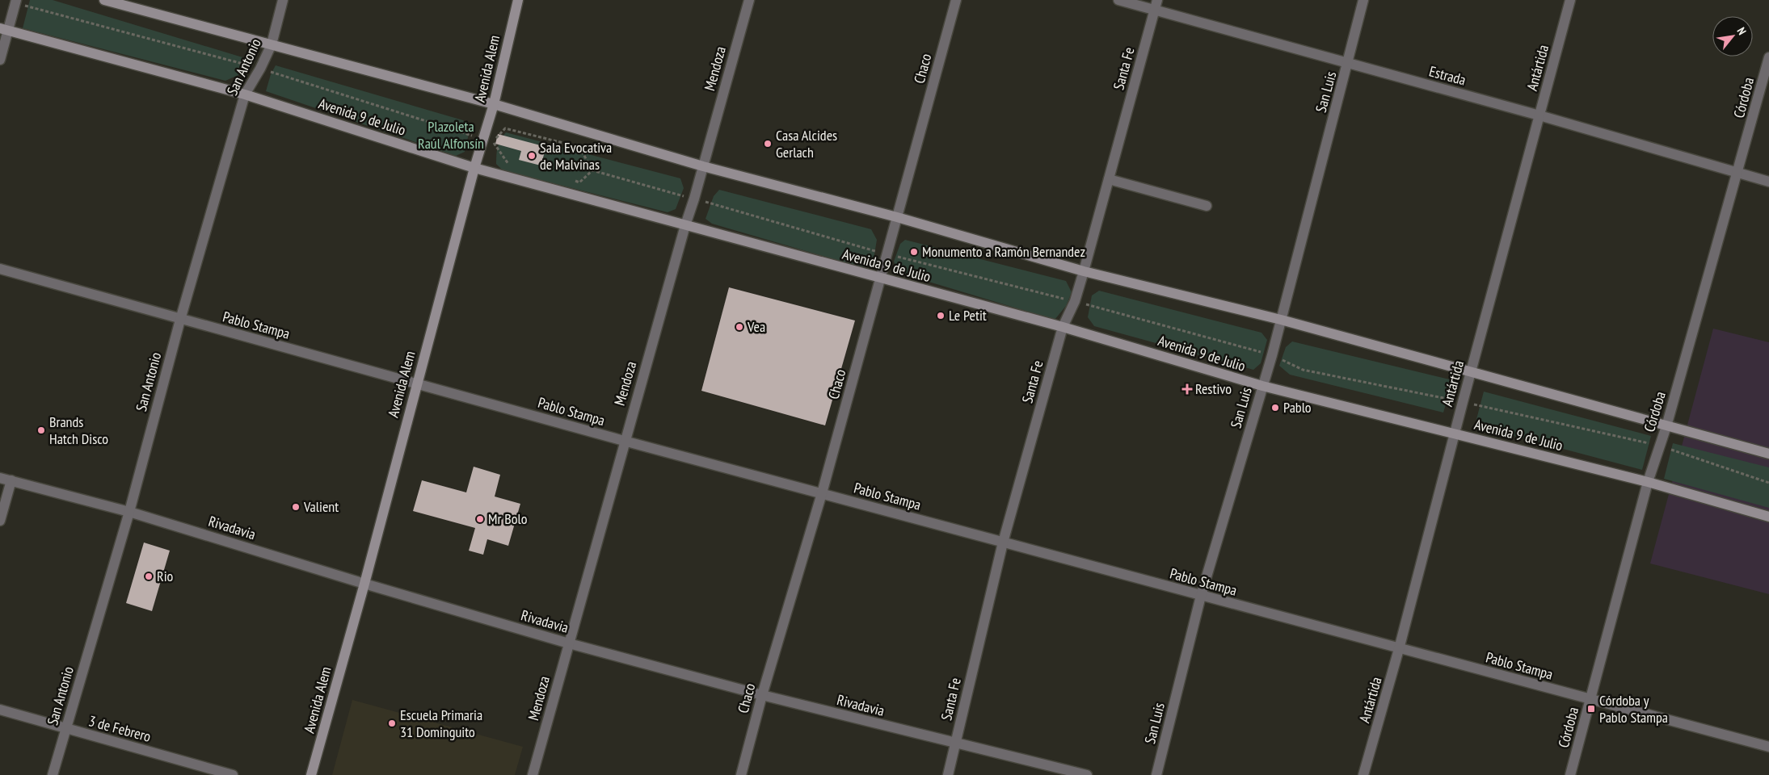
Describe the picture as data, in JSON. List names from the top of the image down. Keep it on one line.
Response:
{"streets":{"main road":["Avenida Alem","Avenida 9 de Julio"],"street":["San Antonio","Antártida","Mendoza","Chaco","Santa Fe","Estrada","San Luis","Córdoba","Pablo Stampa","Rivadavia","3 de Febrero"]},"crossings":[["San Antonio","Avenida 9 de Julio"],["San Antonio","Pablo Stampa"],["San Antonio","Rivadavia"],["San Antonio","3 de Febrero"],["Antártida","Estrada"],["Antártida","Avenida 9 de Julio"],["Antártida","Pablo Stampa"],["Avenida Alem","Avenida 9 de Julio"],["Avenida Alem","Pablo Stampa"],["Avenida Alem","Rivadavia"],["Mendoza","Avenida 9 de Julio"],["Mendoza","Pablo Stampa"],["Mendoza","Rivadavia"],["Chaco","Avenida 9 de Julio"],["Chaco","Pablo Stampa"],["Chaco","Rivadavia"],["Santa Fe","Estrada"],["Santa Fe","Avenida 9 de Julio"],["Santa Fe","Pablo Stampa"],["Santa Fe","Rivadavia"],["Estrada","San Luis"],["Estrada","Córdoba"],["San Luis","Avenida 9 de Julio"],["San Luis","Pablo Stampa"],["Córdoba","Avenida 9 de Julio"],["Córdoba","Pablo Stampa"]],"parks":["Plazoleta Raúl Alfonsín"],"places":{"other":["Casa Alcides Gerlach","Sala Evocativa de Malvinas","Monumento a Ramón Bernandez","Le Petit","Vea","Pablo","Brands Hatch Disco","Valient","Mr Bolo","Rio","Escuela Primaria 31 Dominguito"],"health":["Restivo"],"transit":["Córdoba y Pablo Stampa"]},"north":"top right"}
